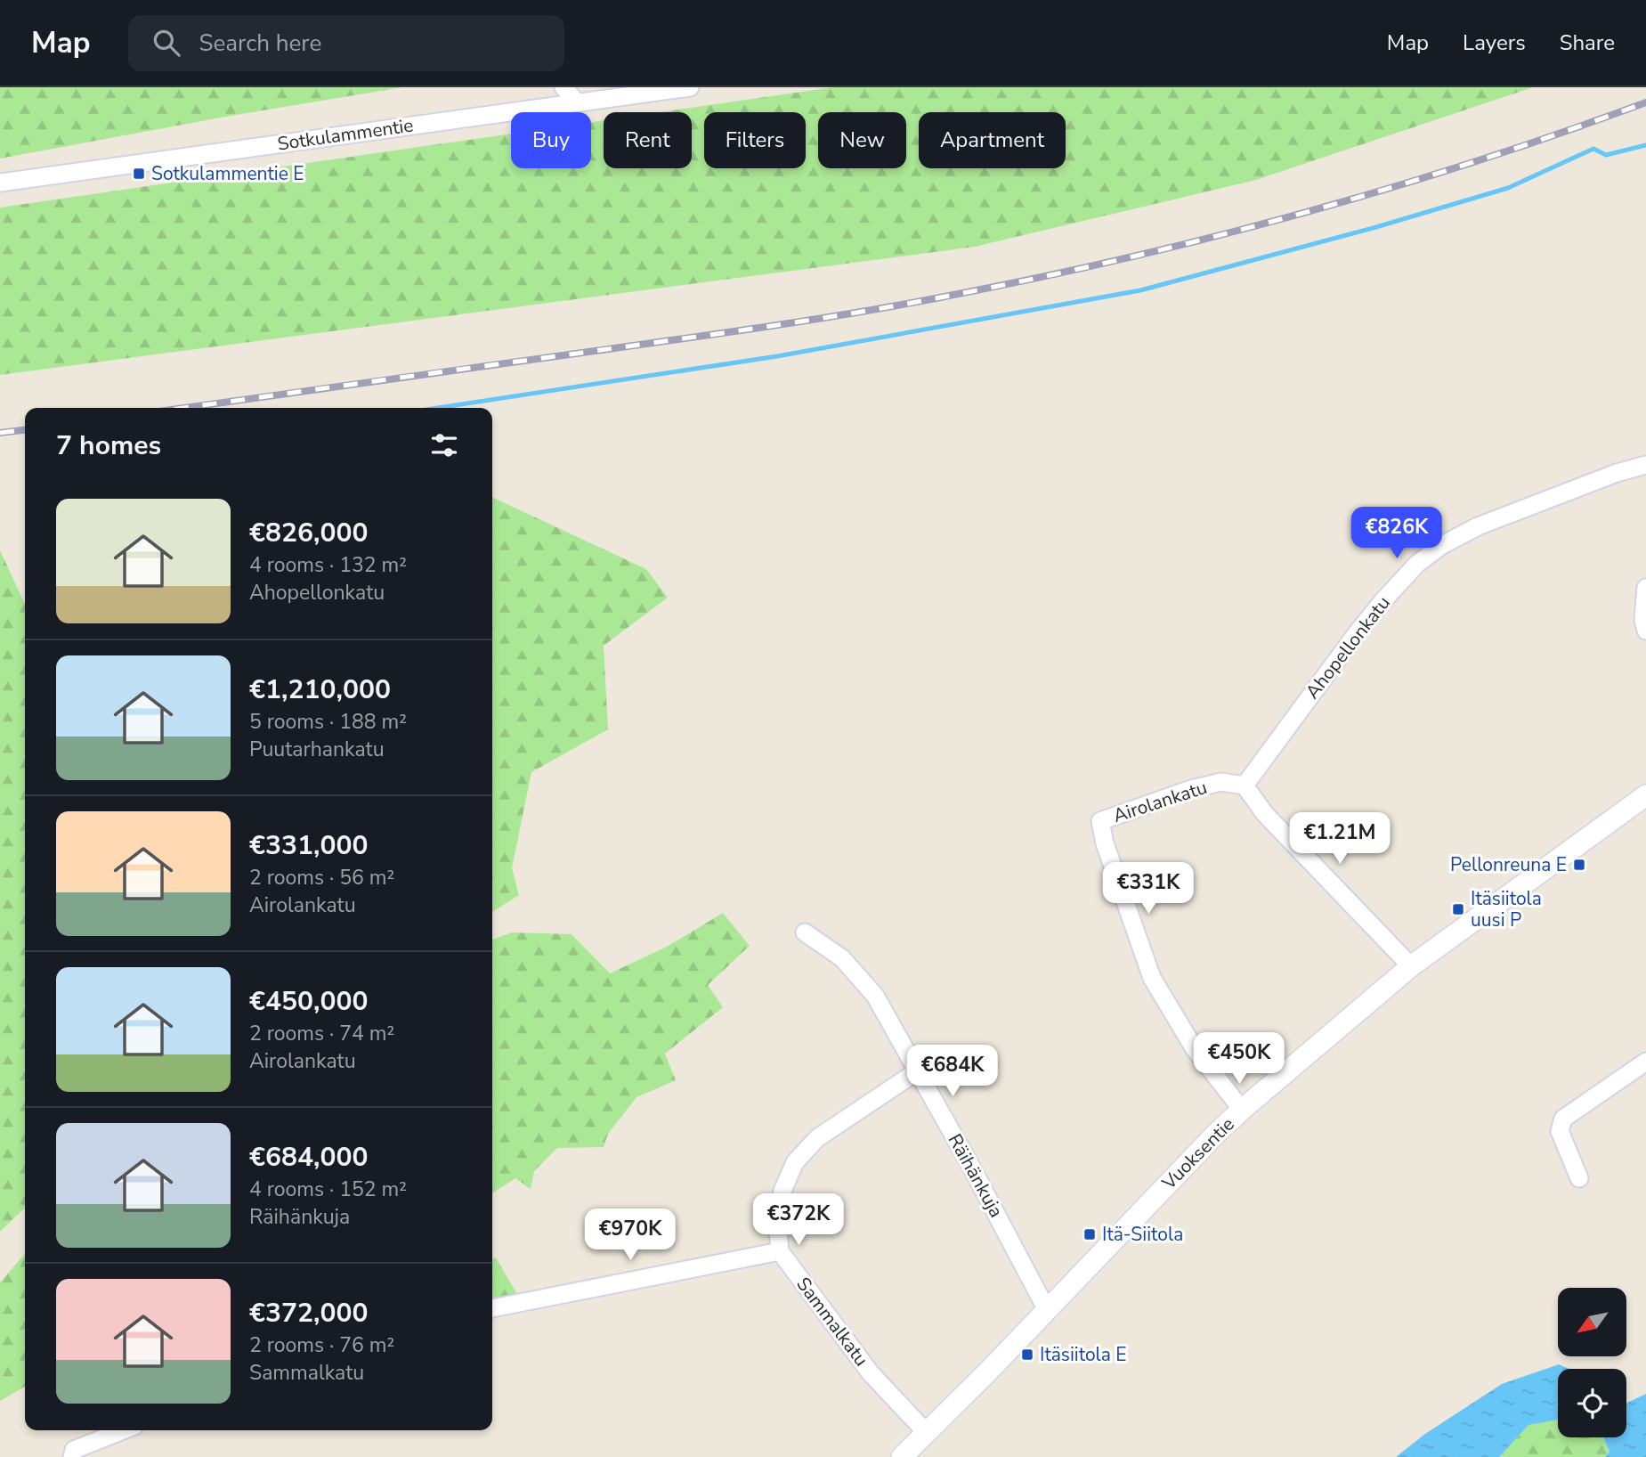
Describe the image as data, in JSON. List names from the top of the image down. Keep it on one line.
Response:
{"streets":{"street":["Sotkulammentie","Ahopellonkatu","Airolankatu","Vuoksentie","Räihänkuja","Sammalkatu"]},"crossings":[["Ahopellonkatu","Airolankatu"],["Airolankatu","Vuoksentie"],["Vuoksentie","Räihänkuja"],["Vuoksentie","Sammalkatu"]],"places":{"transit":["Sotkulammentie E","Pellonreuna E","Itäsiitola uusi P","Itä-Siitola","Itäsiitola E"]},"north":"bottom left","page":{"header":"Map","search":"Search here","nav":["Map","Layers","Share"],"chip":["Buy","Rent","Filters","New","Apartment"],"heading":"7 homes","list":[{"name":"€826,000","note":"4 rooms · 132 m² · Ahopellonkatu"},{"name":"€1,210,000","note":"5 rooms · 188 m² · Puutarhankatu"},{"name":"€331,000","note":"2 rooms · 56 m² · Airolankatu"},{"name":"€450,000","note":"2 rooms · 74 m² · Airolankatu"},{"name":"€684,000","note":"4 rooms · 152 m² · Räihänkuja"},{"name":"€372,000","note":"2 rooms · 76 m² · Sammalkatu"}],"price":["€826K","€1.21M","€331K","€450K","€684K","€372K","€970K"]}}
